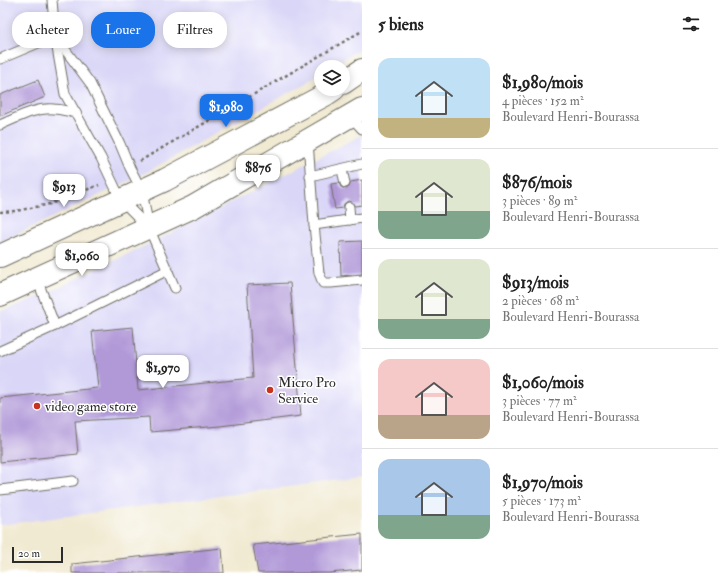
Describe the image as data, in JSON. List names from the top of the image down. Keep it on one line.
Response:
{"places":["Micro Pro Service","video game store"],"scale_bar":"20 m","page":{"heading":"5 biens","chip":["Acheter","Louer","Filtres"],"list":[{"name":"$1,980/mois","note":"4 pièces · 152 m² · Boulevard Henri-Bourassa"},{"name":"$876/mois","note":"3 pièces · 89 m² · Boulevard Henri-Bourassa"},{"name":"$913/mois","note":"2 pièces · 68 m² · Boulevard Henri-Bourassa"},{"name":"$1,060/mois","note":"3 pièces · 77 m² · Boulevard Henri-Bourassa"},{"name":"$1,970/mois","note":"5 pièces · 173 m² · Boulevard Henri-Bourassa"}],"price":["$1,980","$876","$913","$1,060","$1,970"],"scale":"20 m"}}
